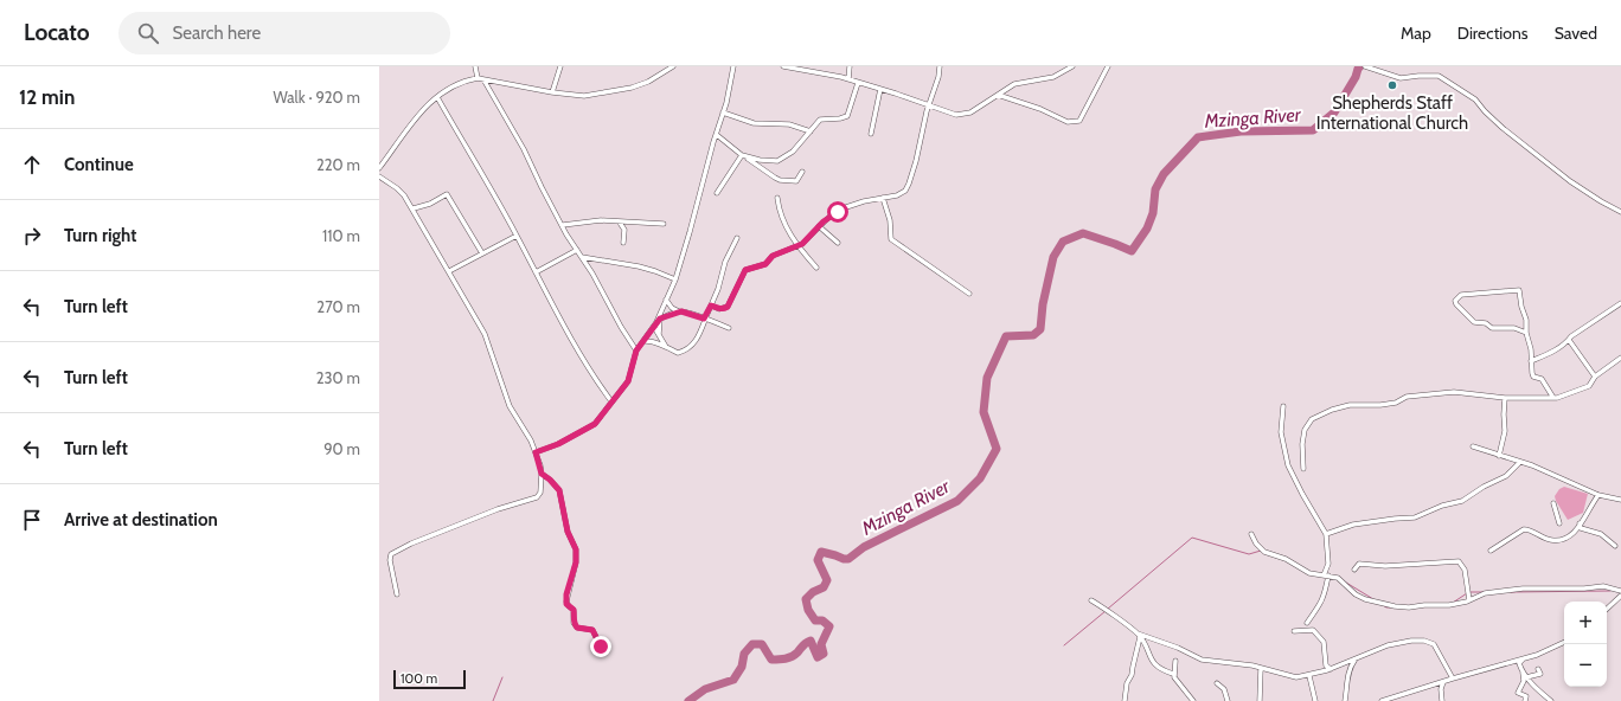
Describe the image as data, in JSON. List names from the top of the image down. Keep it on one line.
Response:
{"water":["Mzinga River"],"places":["Shepherds Staff International Church"],"scale_bar":"100 m","page":{"header":"Locato","search":"Search here","nav":["Map","Directions","Saved"],"heading":["12 min","Walk · 920 m"],"list":[["Continue","220 m"],["Turn right","110 m"],["Turn left","270 m"],["Turn left","230 m"],["Turn left","90 m"],"Arrive at destination"],"map_buttons":["+","−"],"scale":"100 m"}}
